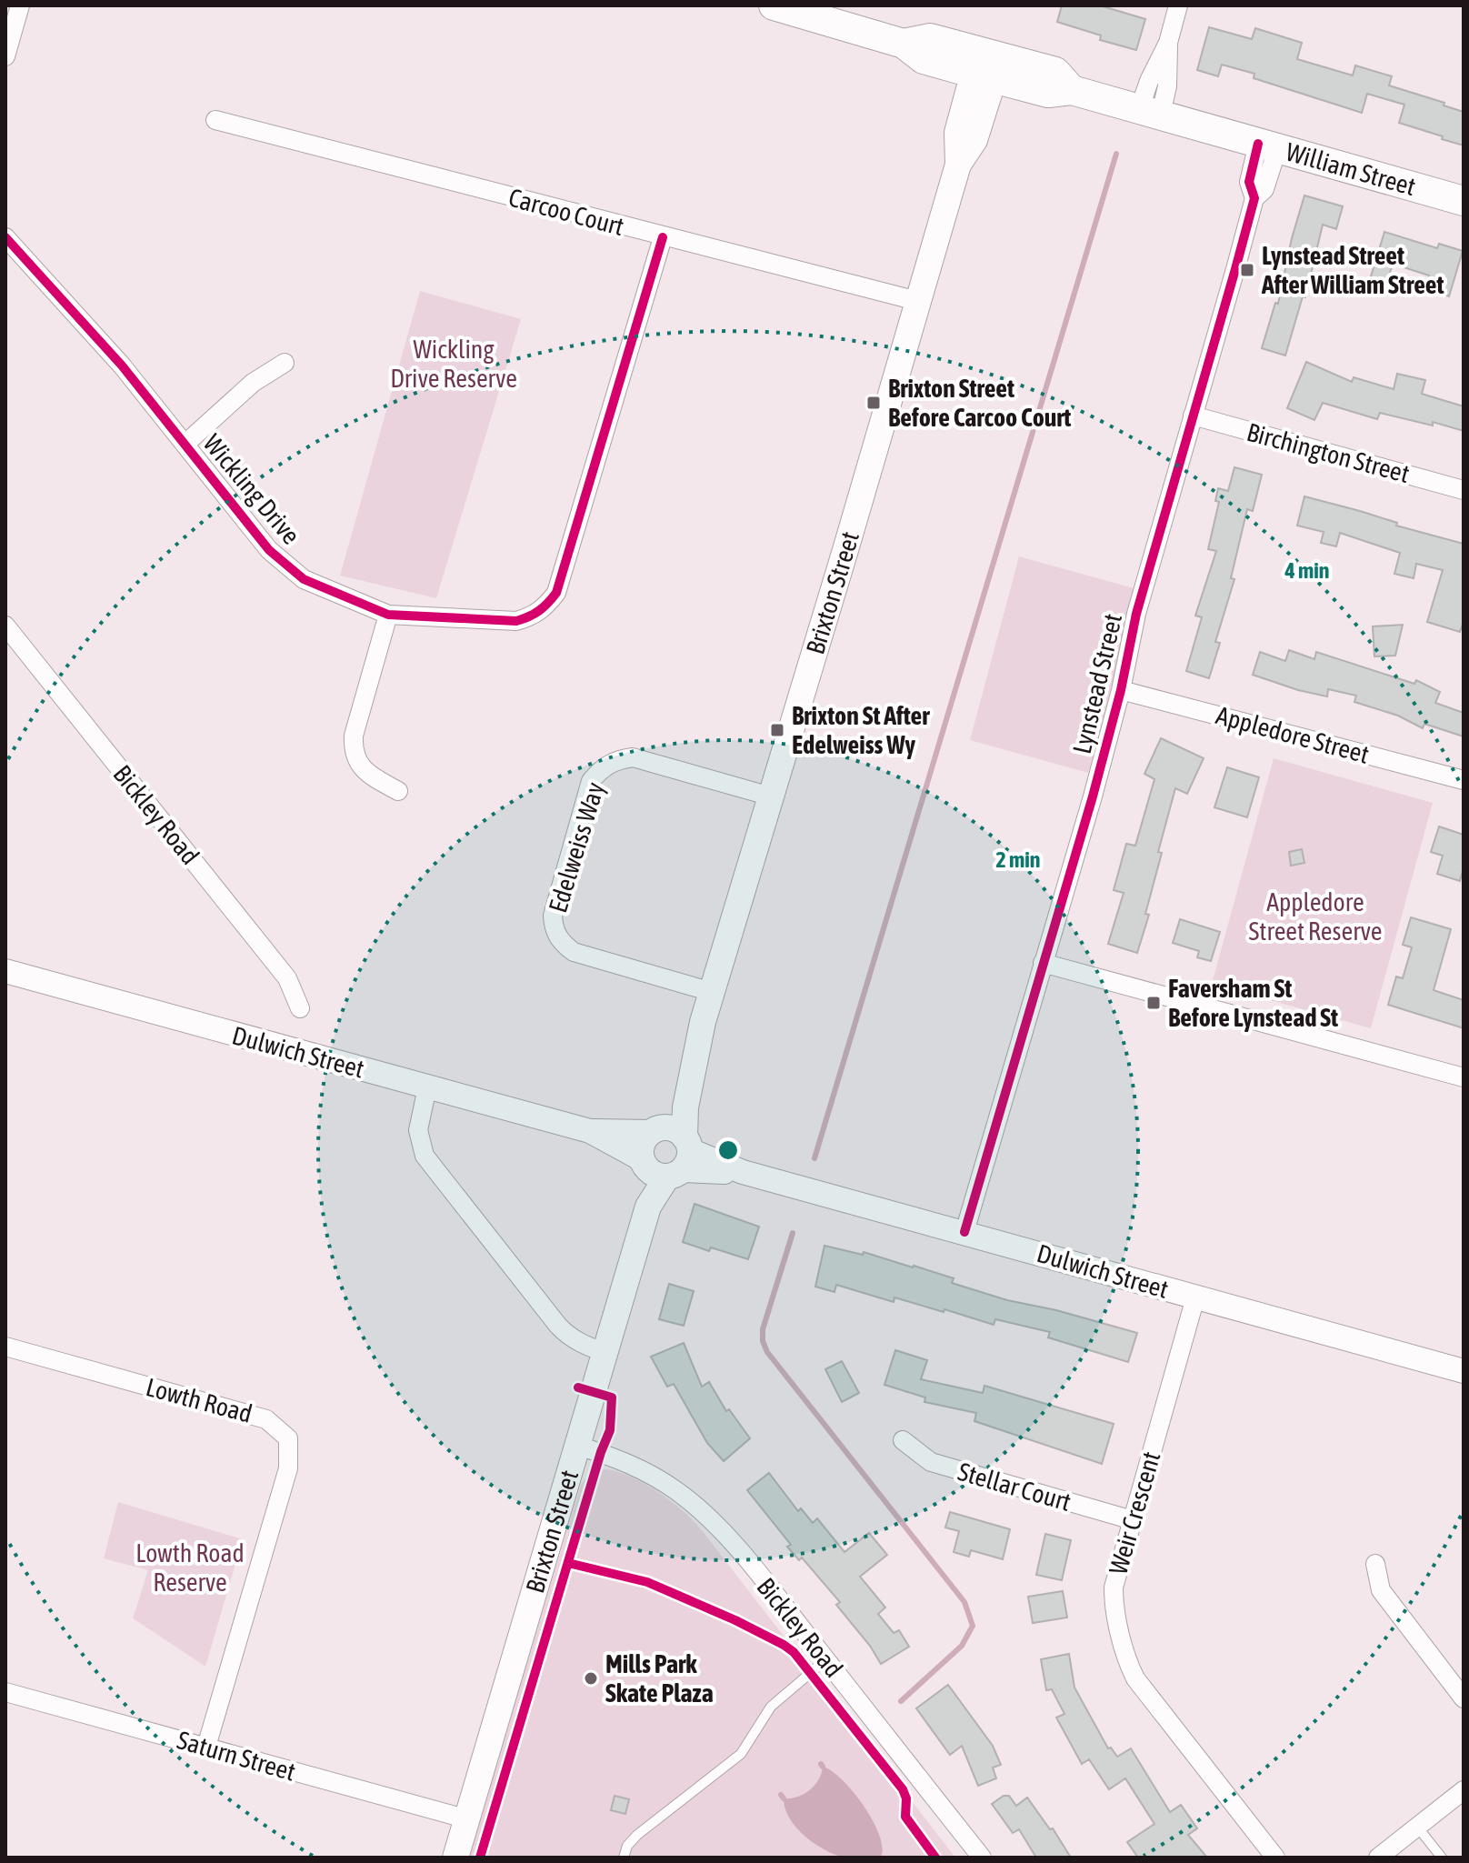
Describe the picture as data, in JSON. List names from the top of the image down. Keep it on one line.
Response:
{"streets":{"main road":["William Street","Brixton Street"],"street":["Carcoo Court","Birchington Street","Wickling Drive","Lynstead Street","Appledore Street","Bickley Road","Edelweiss Way","Dulwich Street","Lowth Road","Stellar Court","Weir Crescent","Saturn Street"]},"crossings":[["William Street","Brixton Street"],["William Street","Lynstead Street"],["Carcoo Court","Wickling Drive"],["Carcoo Court","Brixton Street"],["Birchington Street","Lynstead Street"],["Brixton Street","Bickley Road"],["Brixton Street","Edelweiss Way"],["Brixton Street","Dulwich Street"],["Brixton Street","Saturn Street"],["Lynstead Street","Appledore Street"],["Lynstead Street","Dulwich Street"],["Dulwich Street","Weir Crescent"],["Lowth Road","Saturn Street"],["Stellar Court","Weir Crescent"]],"parks":["Wickling Drive Reserve","Appledore Street Reserve","Lowth Road Reserve"],"places":{"transit":["Lynstead Street After William Street","Brixton Street Before Carcoo Court","Brixton St After Edelweiss Wy","Faversham St Before Lynstead St"],"other":["Mills Park Skate Plaza"]},"rings":["4 min","2 min"]}
